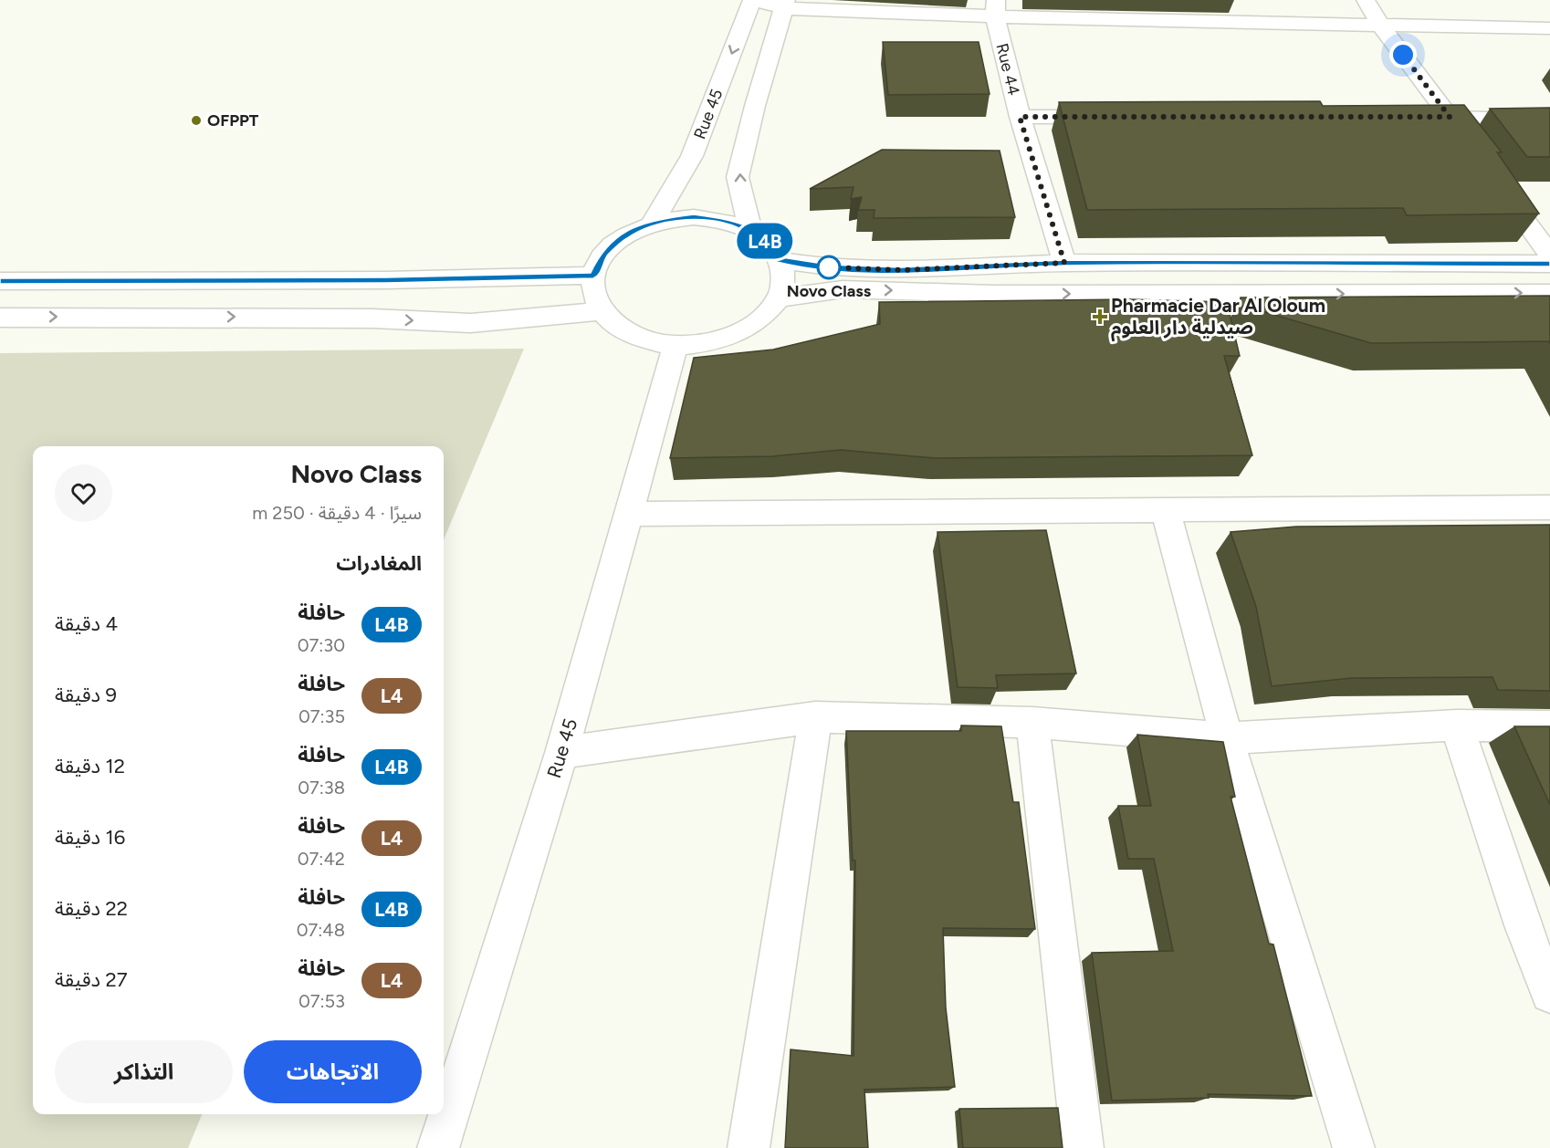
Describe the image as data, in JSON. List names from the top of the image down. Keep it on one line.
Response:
{"streets":{"street":["Rue 44","Rue 45"]},"places":{"other":["OFPPT","Novo Class"],"health":["Pharmacie Dar Al Oloum صيدلية دار العلوم"]},"lines":["bus line L4B"],"page":{"on_map":"L4B","heading":[["Novo Class","سيرًا · 4 دقيقة · 250 m"],"المغادرات"],"list":[{"mark":"L4B","name":"حافلة","note":"07:30","value":"4 دقيقة"},{"mark":"L4","name":"حافلة","note":"07:35","value":"9 دقيقة"},{"mark":"L4B","name":"حافلة","note":"07:38","value":"12 دقيقة"},{"mark":"L4","name":"حافلة","note":"07:42","value":"16 دقيقة"},{"mark":"L4B","name":"حافلة","note":"07:48","value":"22 دقيقة"},{"mark":"L4","name":"حافلة","note":"07:53","value":"27 دقيقة"}],"buttons":["الاتجاهات","التذاكر"]}}
